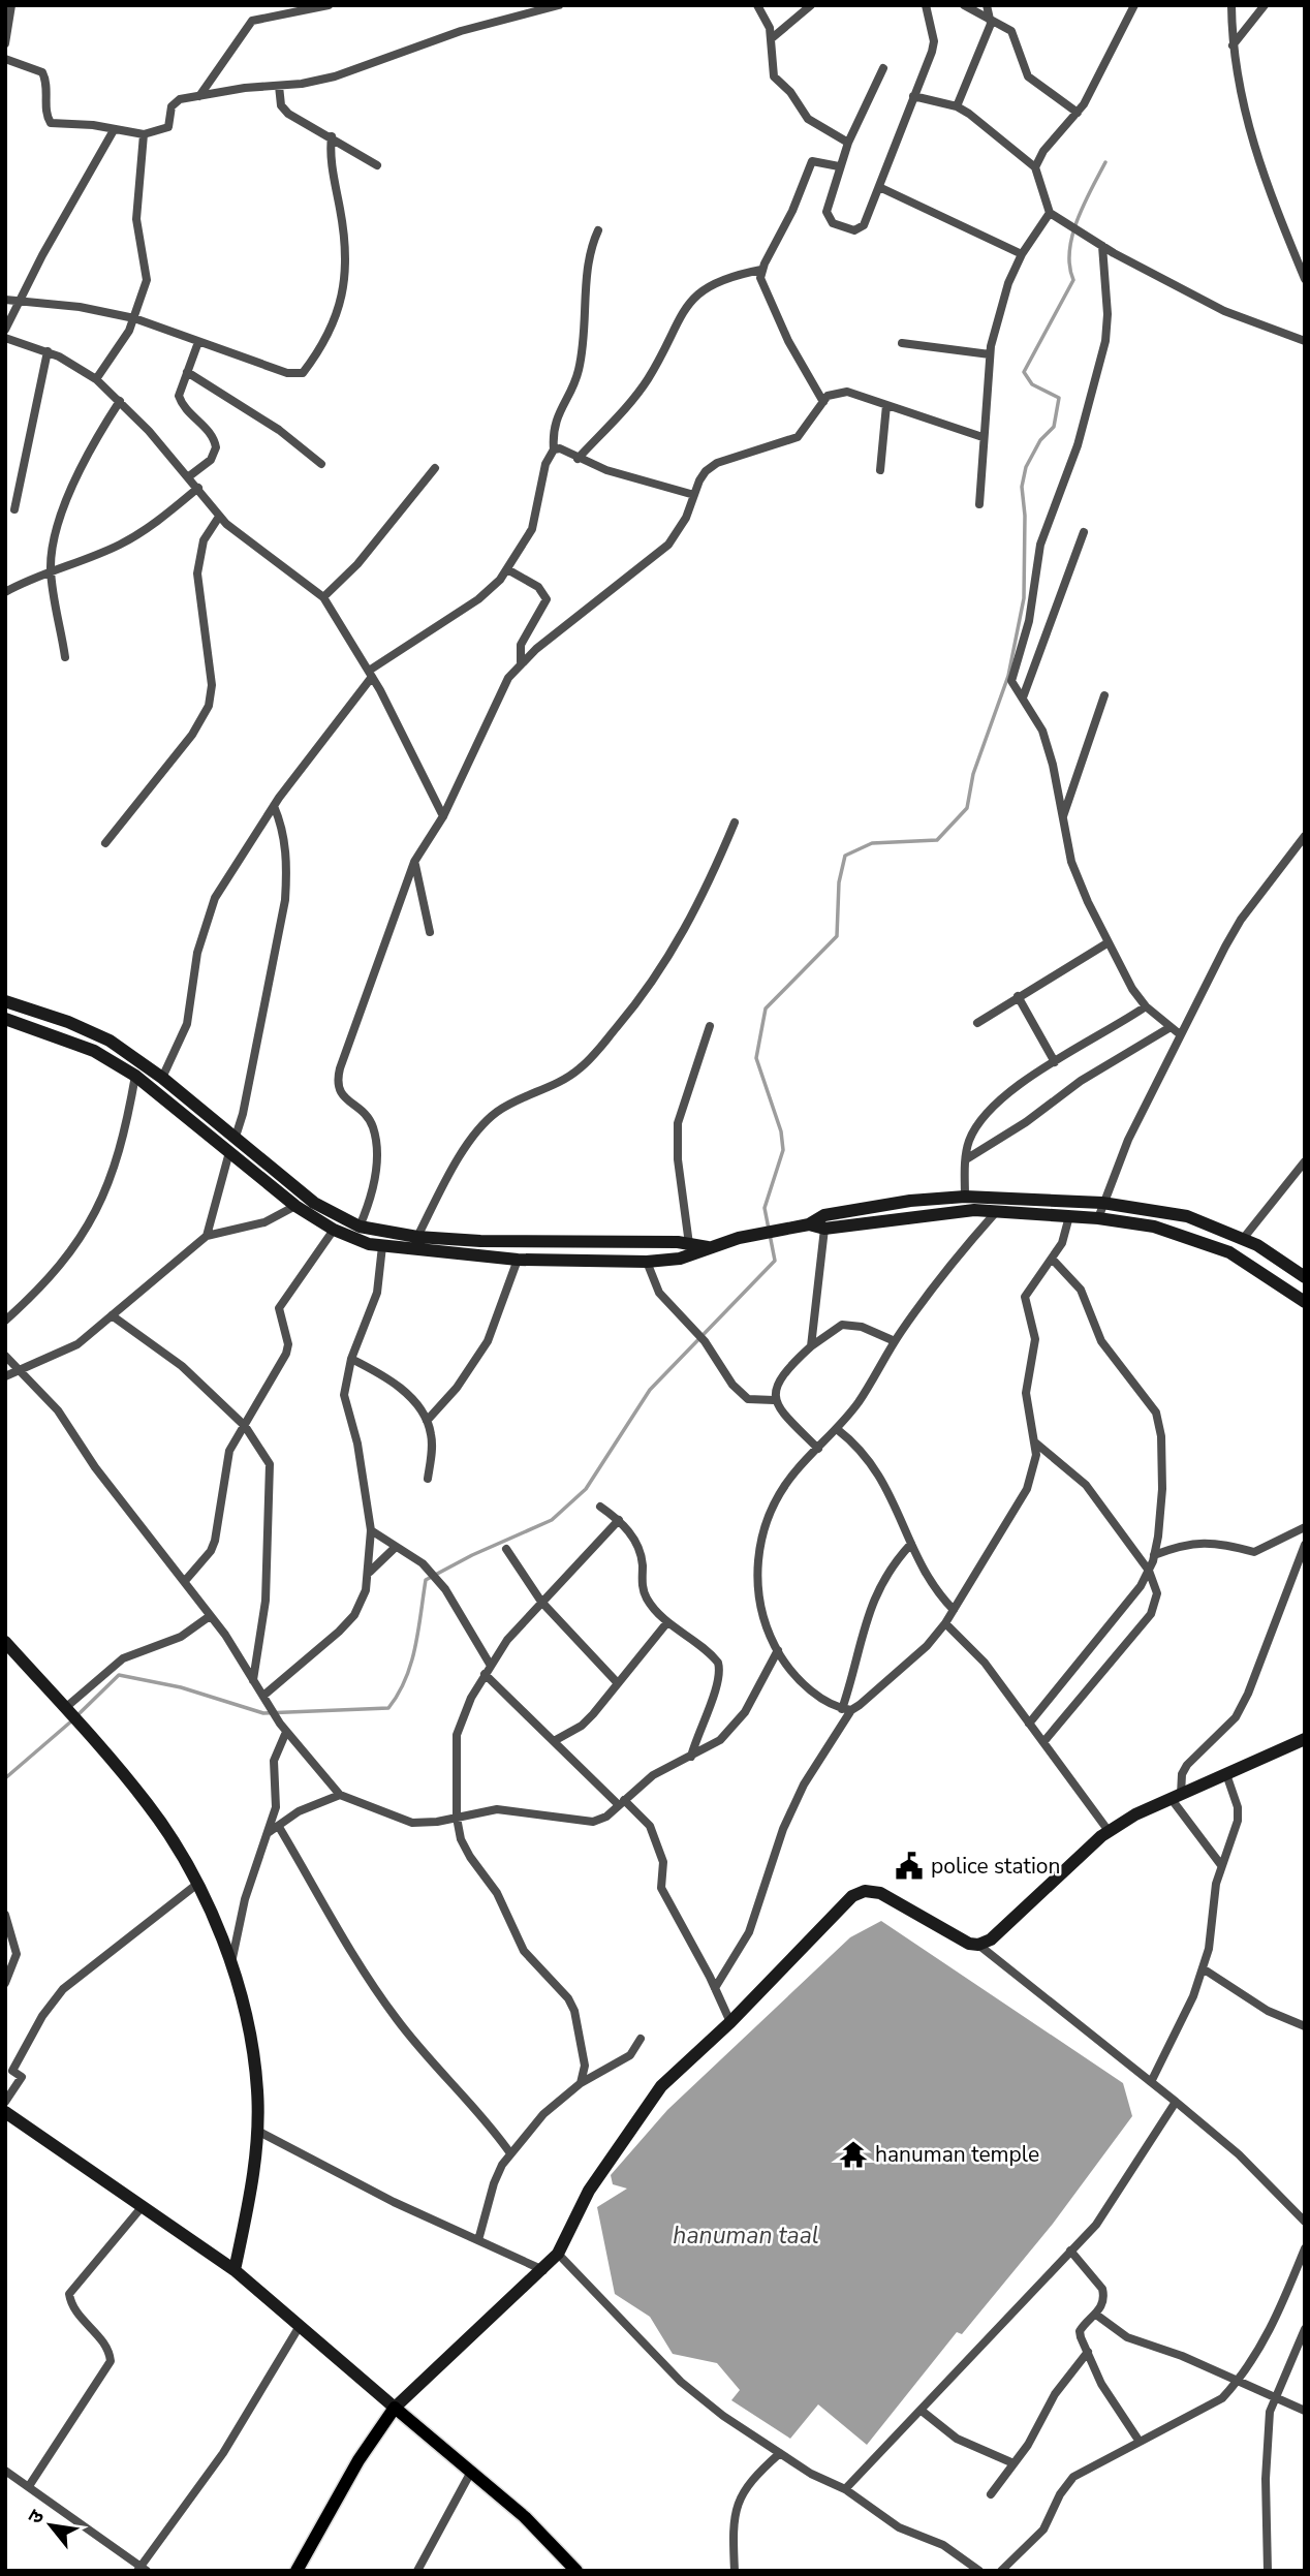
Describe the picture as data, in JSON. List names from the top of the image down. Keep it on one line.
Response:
{"water":["hanuman taal"],"places":{"public building":["police station"],"temple":["hanuman temple"]},"north":"top left"}
